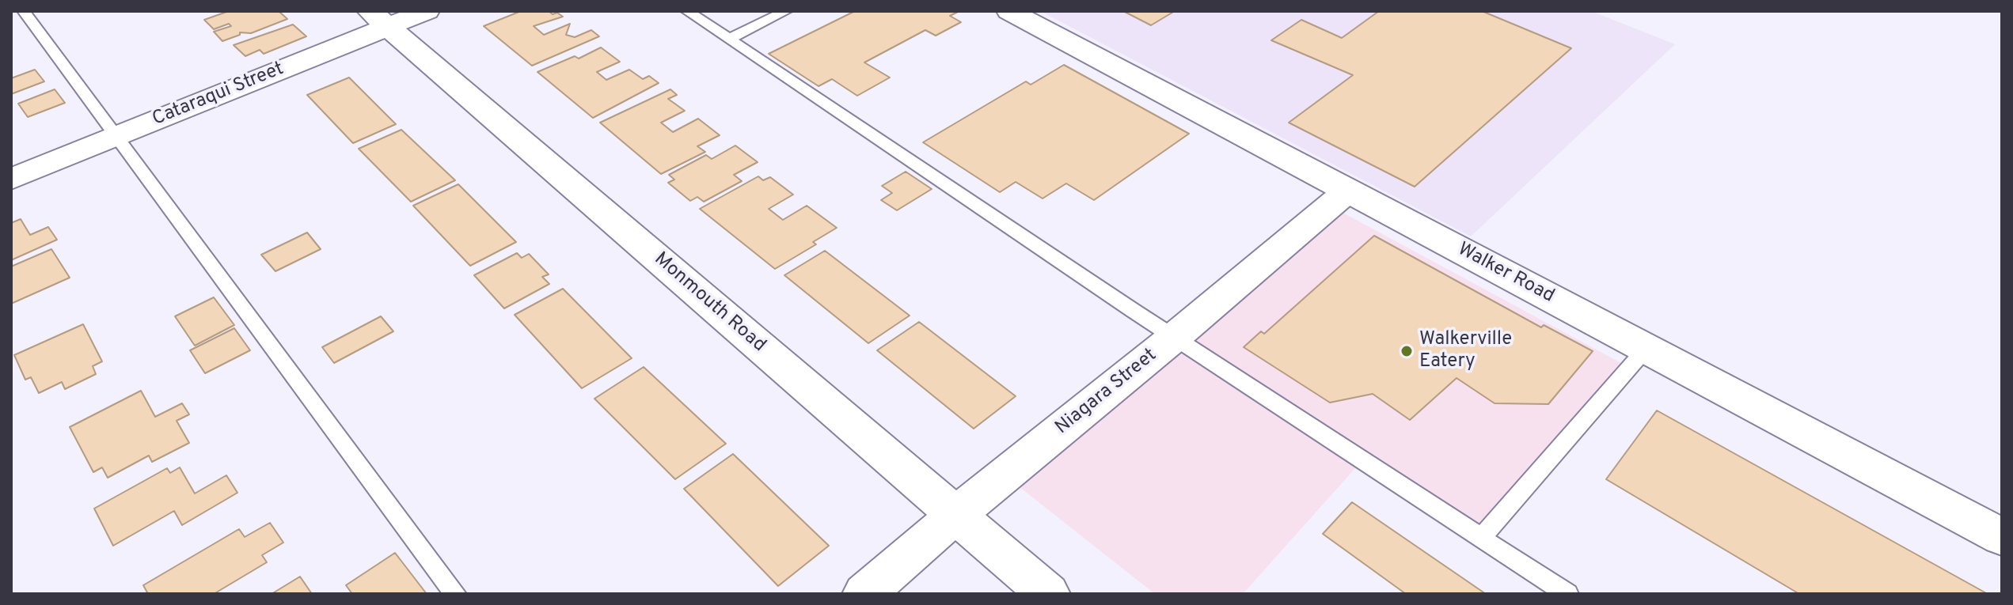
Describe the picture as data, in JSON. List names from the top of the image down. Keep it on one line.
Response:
{"streets":{"street":["Cataraqui Street","Walker Road","Monmouth Road","Niagara Street"]},"crossings":[["Cataraqui Street","Monmouth Road"],["Walker Road","Niagara Street"],["Monmouth Road","Niagara Street"]],"places":["Walkerville Eatery"]}
